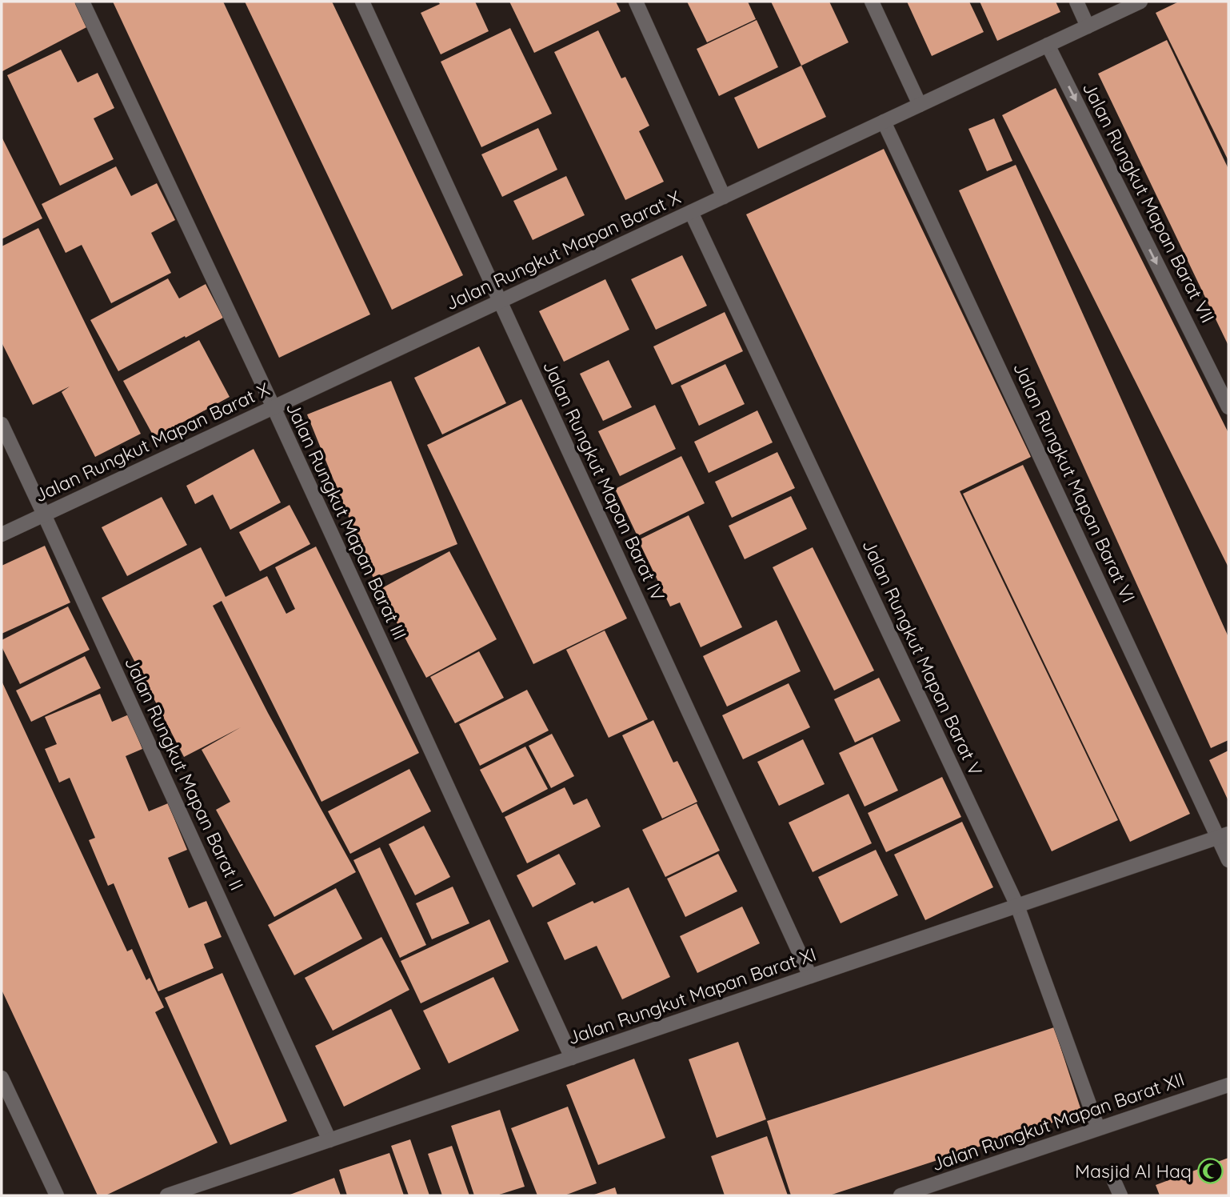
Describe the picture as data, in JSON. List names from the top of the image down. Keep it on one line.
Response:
{"streets":{"street":["Jalan Rungkut Mapan Barat VII","Jalan Rungkut Mapan Barat X","Jalan Rungkut Mapan Barat IV","Jalan Rungkut Mapan Barat VI","Jalan Rungkut Mapan Barat III","Jalan Rungkut Mapan Barat V","Jalan Rungkut Mapan Barat II","Jalan Rungkut Mapan Barat XI","Jalan Rungkut Mapan Barat XII"]},"crossings":[["Jalan Rungkut Mapan Barat VII","Jalan Rungkut Mapan Barat X"],["Jalan Rungkut Mapan Barat X","Jalan Rungkut Mapan Barat IV"],["Jalan Rungkut Mapan Barat X","Jalan Rungkut Mapan Barat VI"],["Jalan Rungkut Mapan Barat X","Jalan Rungkut Mapan Barat III"],["Jalan Rungkut Mapan Barat X","Jalan Rungkut Mapan Barat V"],["Jalan Rungkut Mapan Barat X","Jalan Rungkut Mapan Barat II"],["Jalan Rungkut Mapan Barat IV","Jalan Rungkut Mapan Barat XI"],["Jalan Rungkut Mapan Barat VI","Jalan Rungkut Mapan Barat XI"],["Jalan Rungkut Mapan Barat III","Jalan Rungkut Mapan Barat XI"],["Jalan Rungkut Mapan Barat V","Jalan Rungkut Mapan Barat XI"],["Jalan Rungkut Mapan Barat V","Jalan Rungkut Mapan Barat XII"],["Jalan Rungkut Mapan Barat II","Jalan Rungkut Mapan Barat XI"]],"one_way":["Jalan Rungkut Mapan Barat VII"],"places":{"mosque":["Masjid Al Haq"]}}
